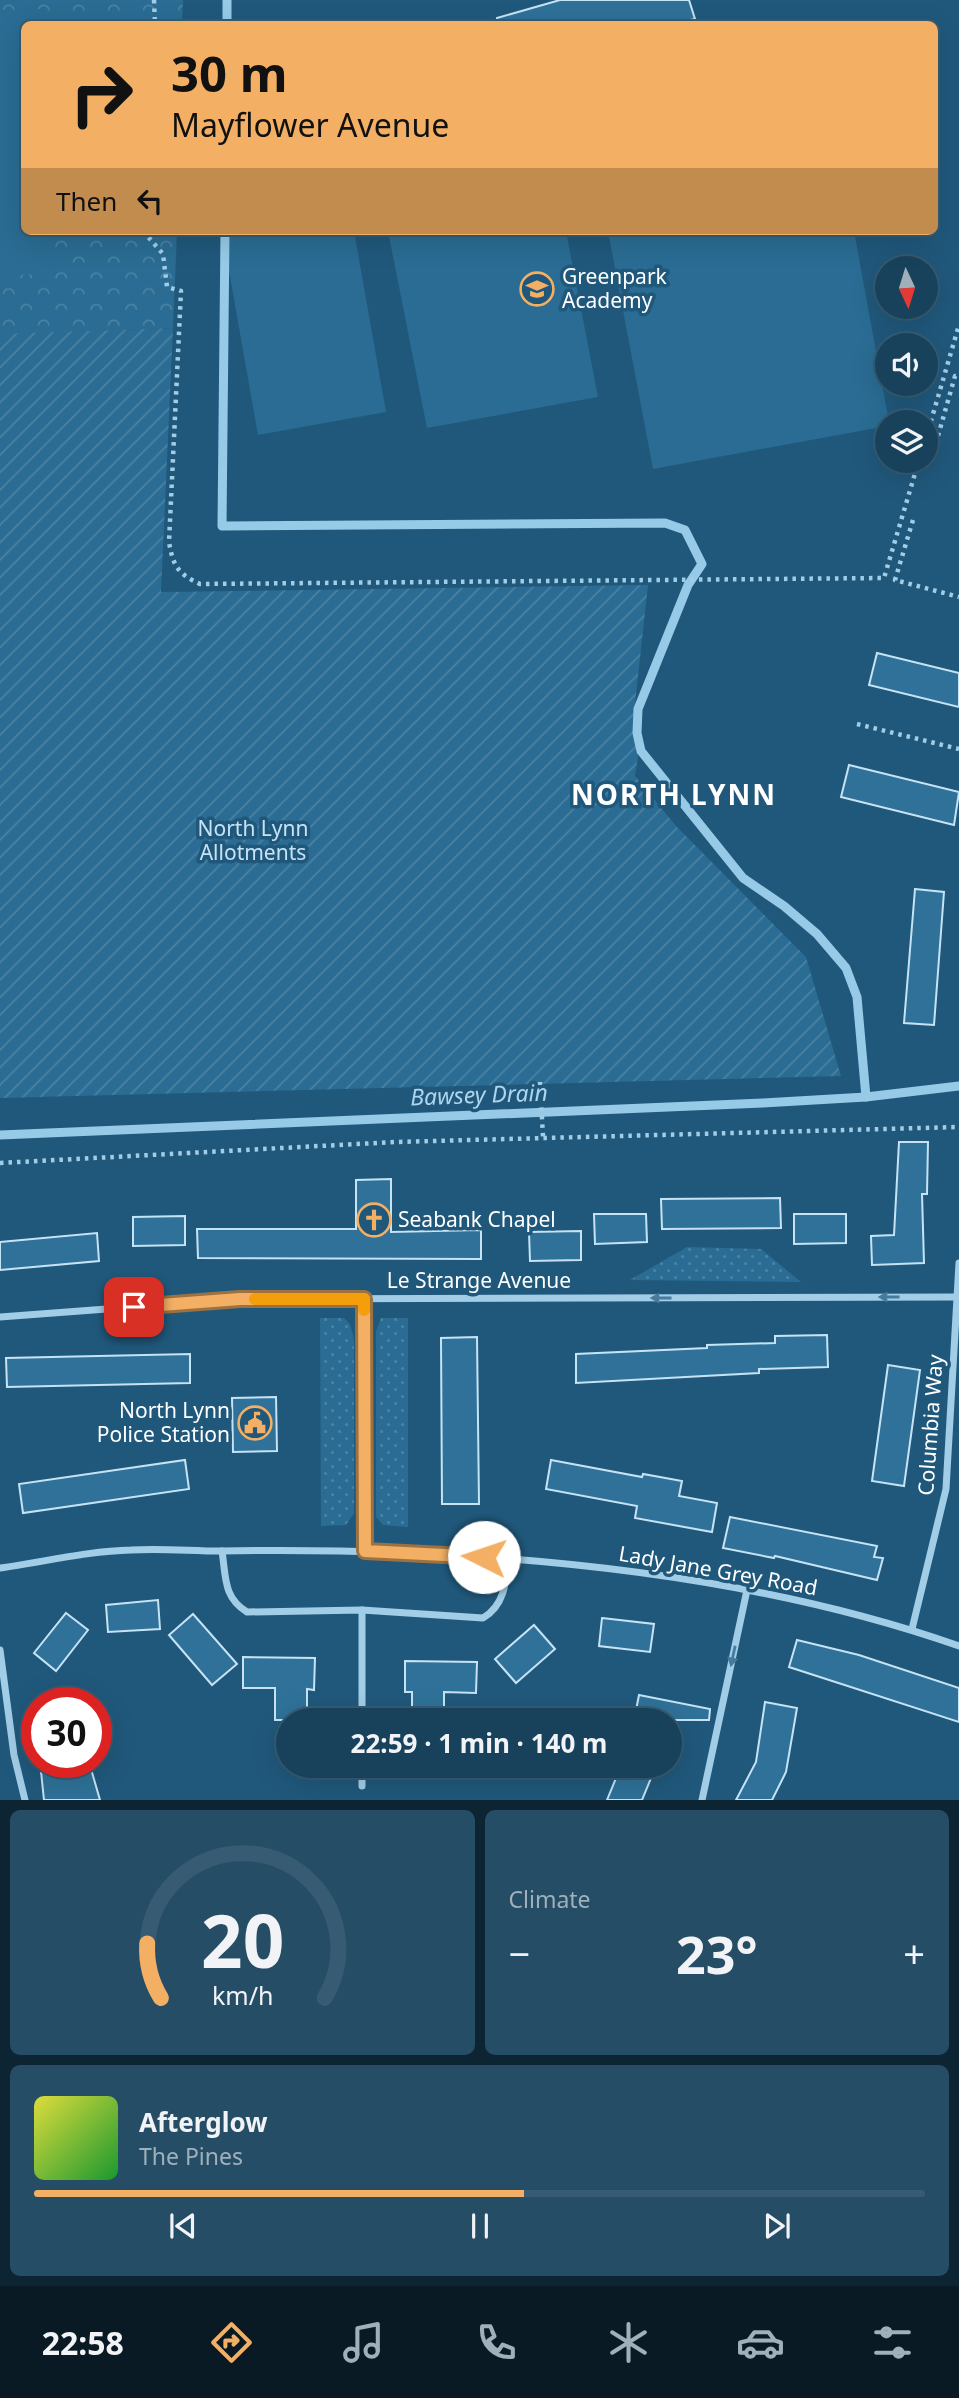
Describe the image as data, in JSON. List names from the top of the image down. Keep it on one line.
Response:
{"streets":{"street":["Le Strange Avenue","Columbia Way","Lady Jane Grey Road"]},"crossings":[["Le Strange Avenue","Columbia Way"],["Columbia Way","Lady Jane Grey Road"]],"one_way":["Le Strange Avenue"],"districts":["NORTH LYNN"],"water":["Bawsey Drain"],"parks":["North Lynn Allotments"],"places":{"school or university":["Greenpark Academy"],"church":["Seabank Chapel"],"public building":["North Lynn Police Station"]},"north":"bottom","page":{"turn":["30 m","Mayflower Avenue"],"then":"Then","limit":"30","trip":"22:59 · 1 min · 140 m","tile":"Climate","heat":["−","23°","+"],"song":["Afterglow","The Pines"],"tabs":"22:58","gauge":["20","km/h"]}}
